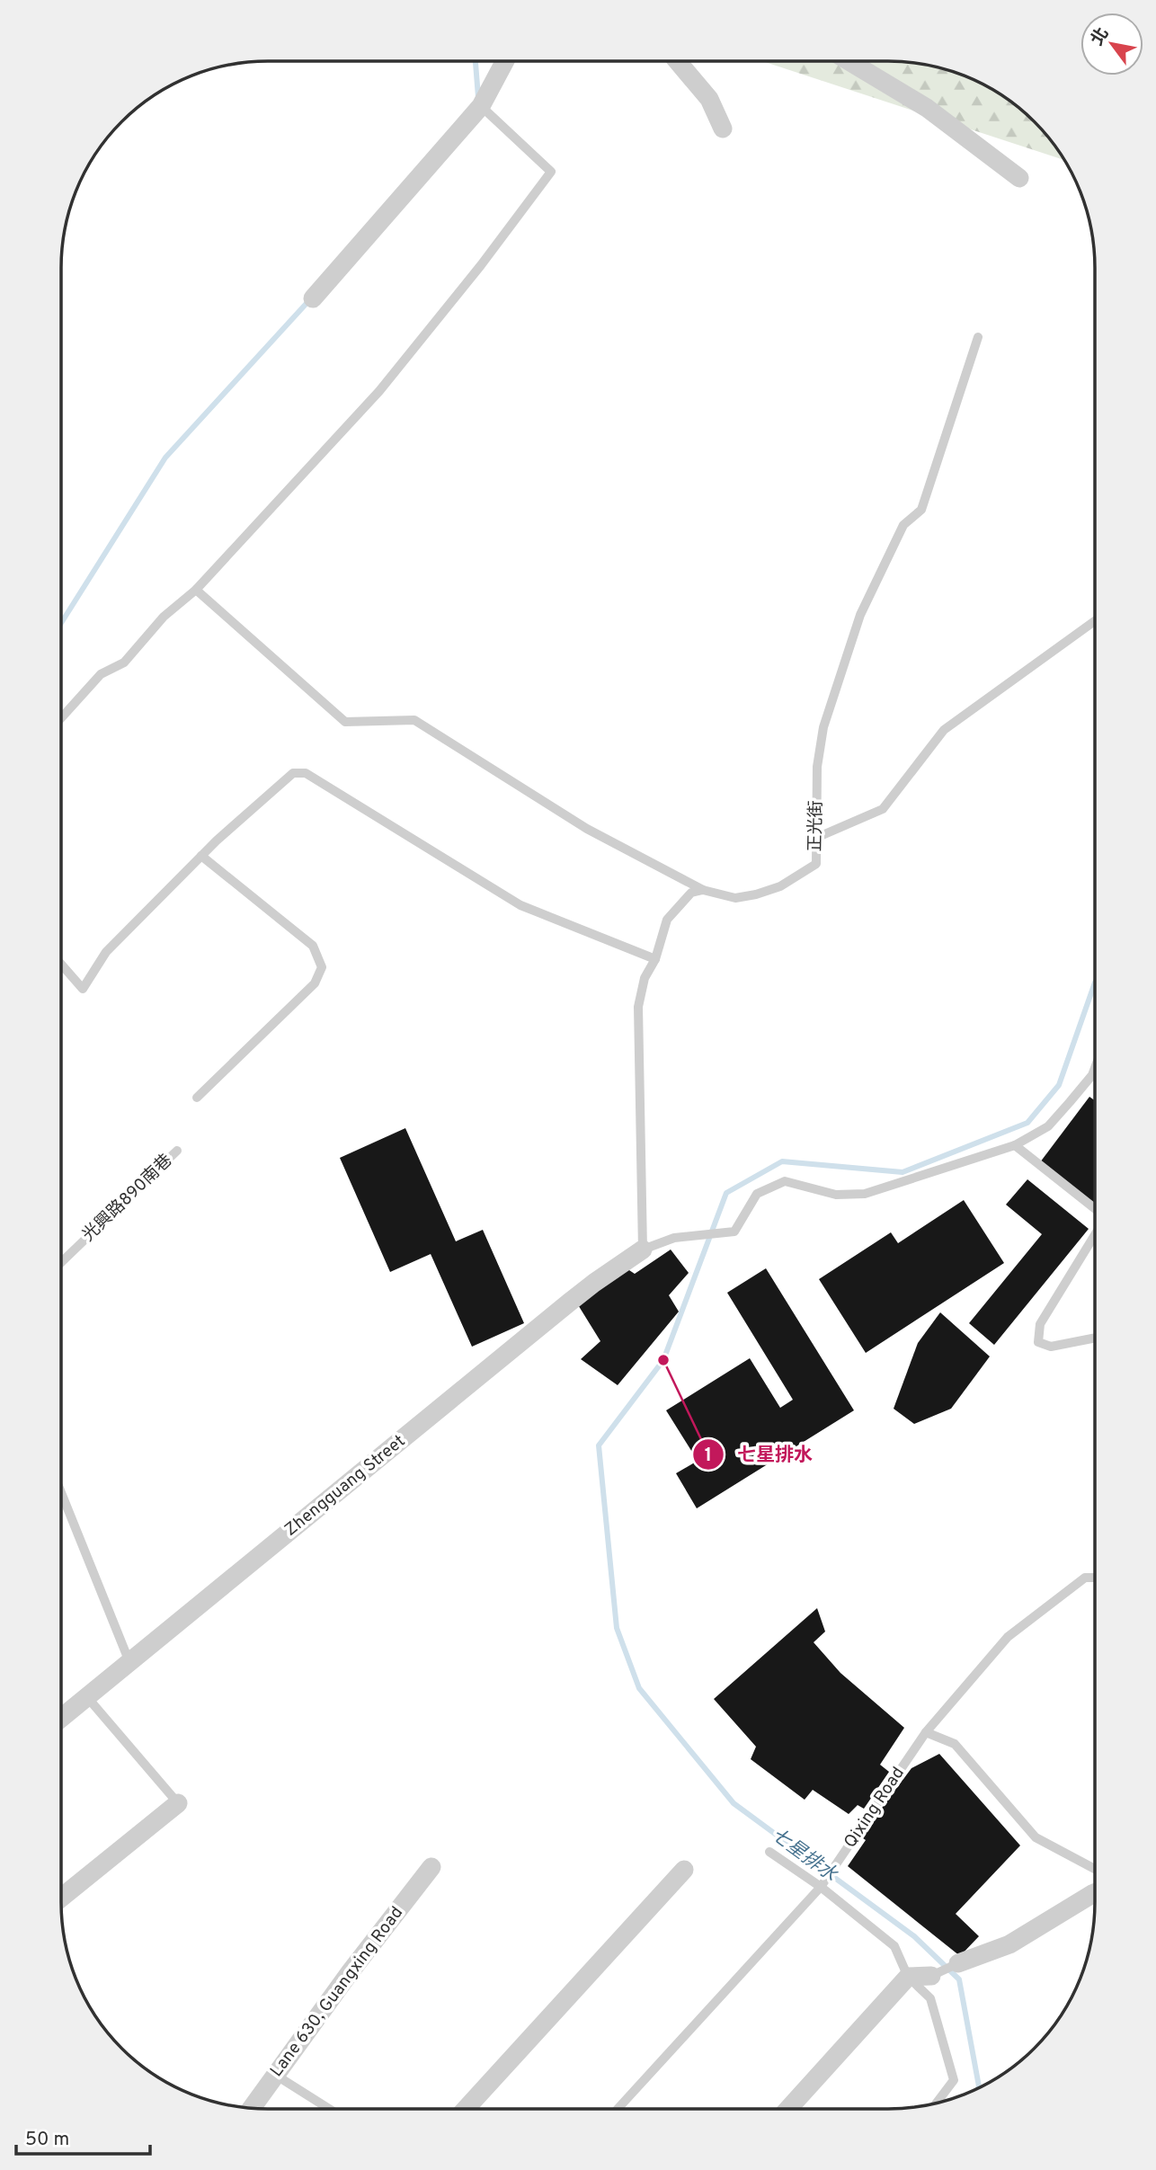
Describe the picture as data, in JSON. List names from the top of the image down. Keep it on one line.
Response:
{"streets":{"street":["Zhengguang Street","Lane 630, Guangxing Road"],"lane":["正光街","光興路890南巷","Qixing Road"]},"water":["七星排水"],"places":["七星排水"],"scale_bar":"50 m","north":"top left"}
